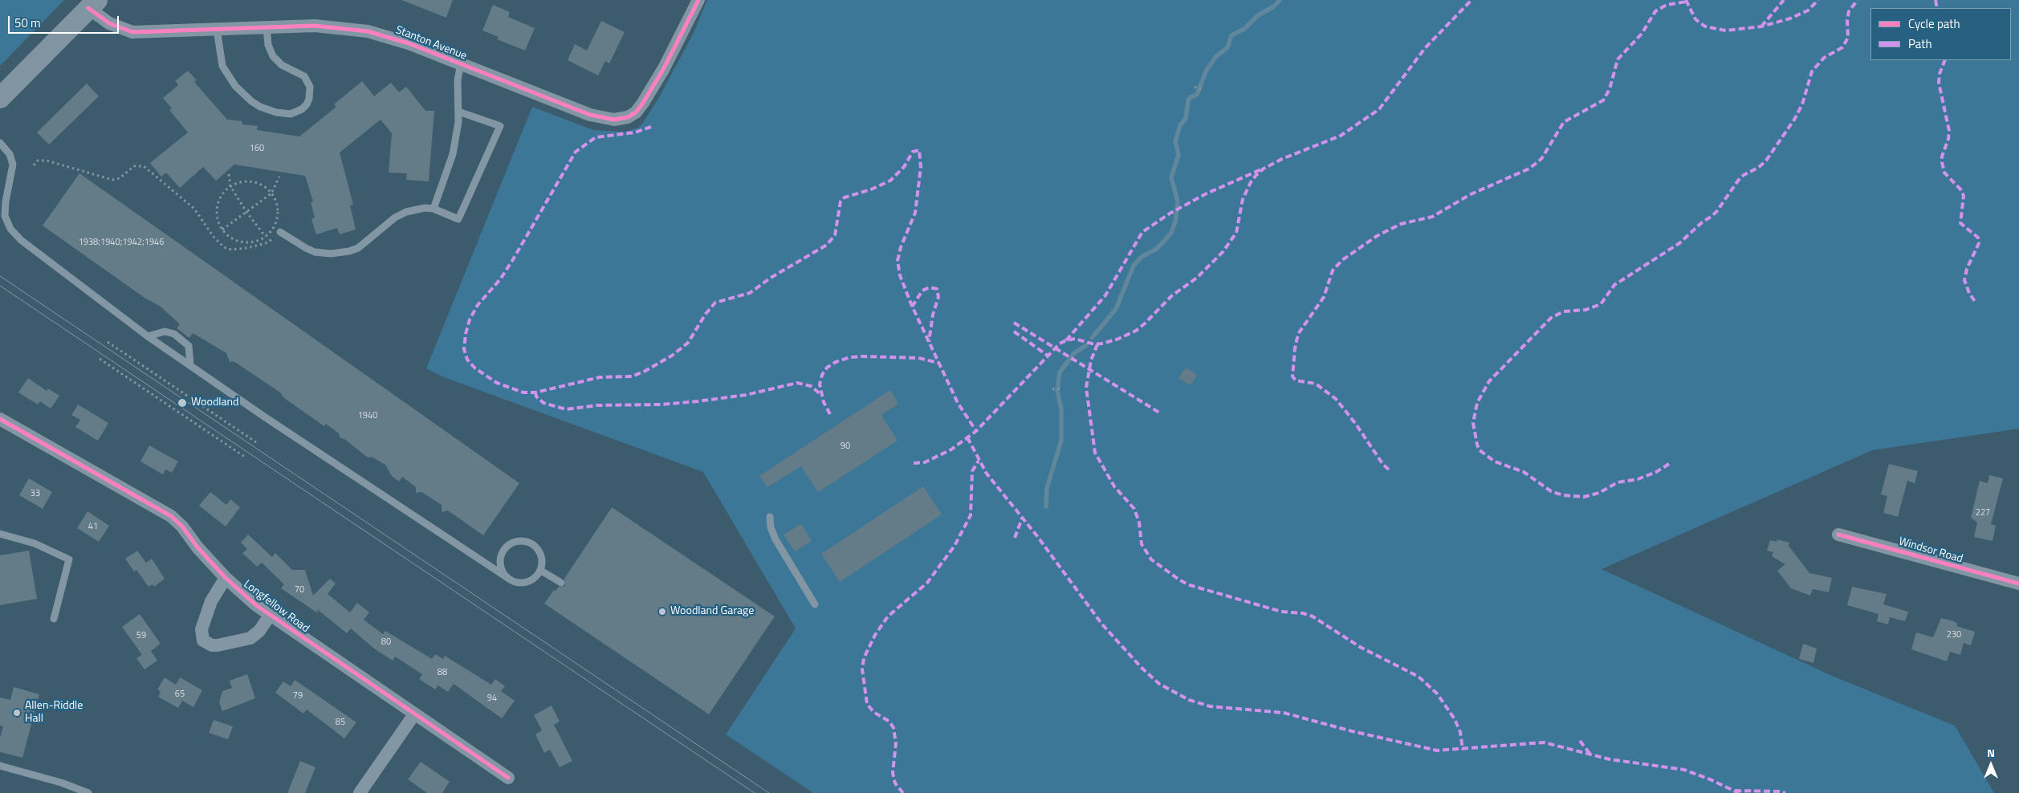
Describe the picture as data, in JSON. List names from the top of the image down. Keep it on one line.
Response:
{"streets":{"street":["Stanton Avenue","Windsor Road","Longfellow Road"]},"places":["Woodland","Woodland Garage","Allen-Riddle Hall"],"house_numbers":["160","1938;1940;1942;1946","1940","90","33","227","41","70","230","59","80","88","65","79","94","85"],"legend":["Cycle path","Path"],"scale_bar":"50 m","north":"top"}
